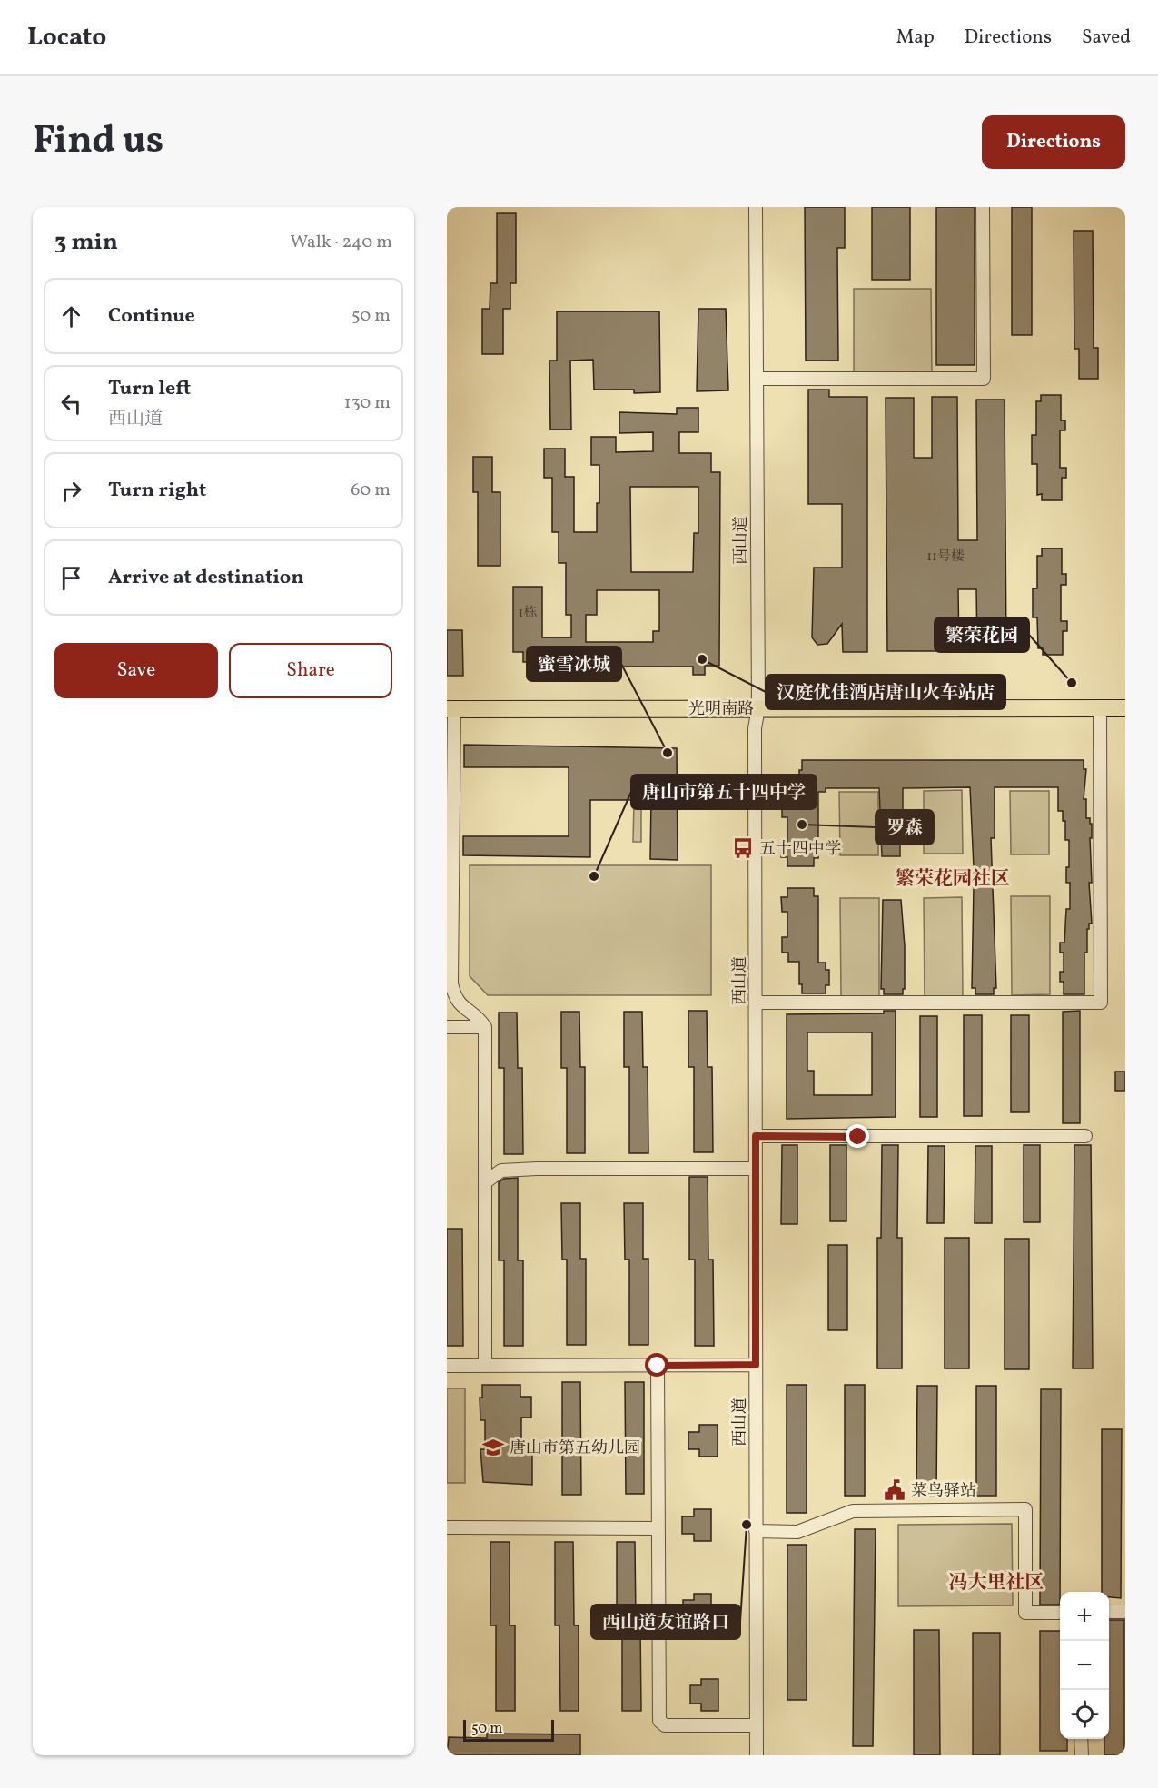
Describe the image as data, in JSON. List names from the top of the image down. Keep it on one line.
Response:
{"streets":{"main road":["光明南路"],"street":["西山道"]},"crossings":[["西山道","光明南路"]],"districts":["繁荣花园社区","冯大里社区"],"places":{"other":["汉庭优佳酒店唐山火车站店","繁荣花园","蜜雪冰城","罗森","唐山市第五十四中学","西山道友谊路口"],"bus stop":["五十四中学"],"school or university":["唐山市第五幼儿园"],"public building":["菜鸟驿站"]},"house_numbers":["11号楼","1栋"],"scale_bar":"50 m","page":{"header":"Locato","nav":["Map","Directions","Saved"],"title":"Find us","buttons":["Directions",["Save","Share"]],"heading":["3 min","Walk · 240 m"],"list":[["Continue","50 m"],["Turn left","西山道","130 m"],["Turn right","60 m"],"Arrive at destination"],"map_buttons":["+","−"],"scale":"50 m"}}
